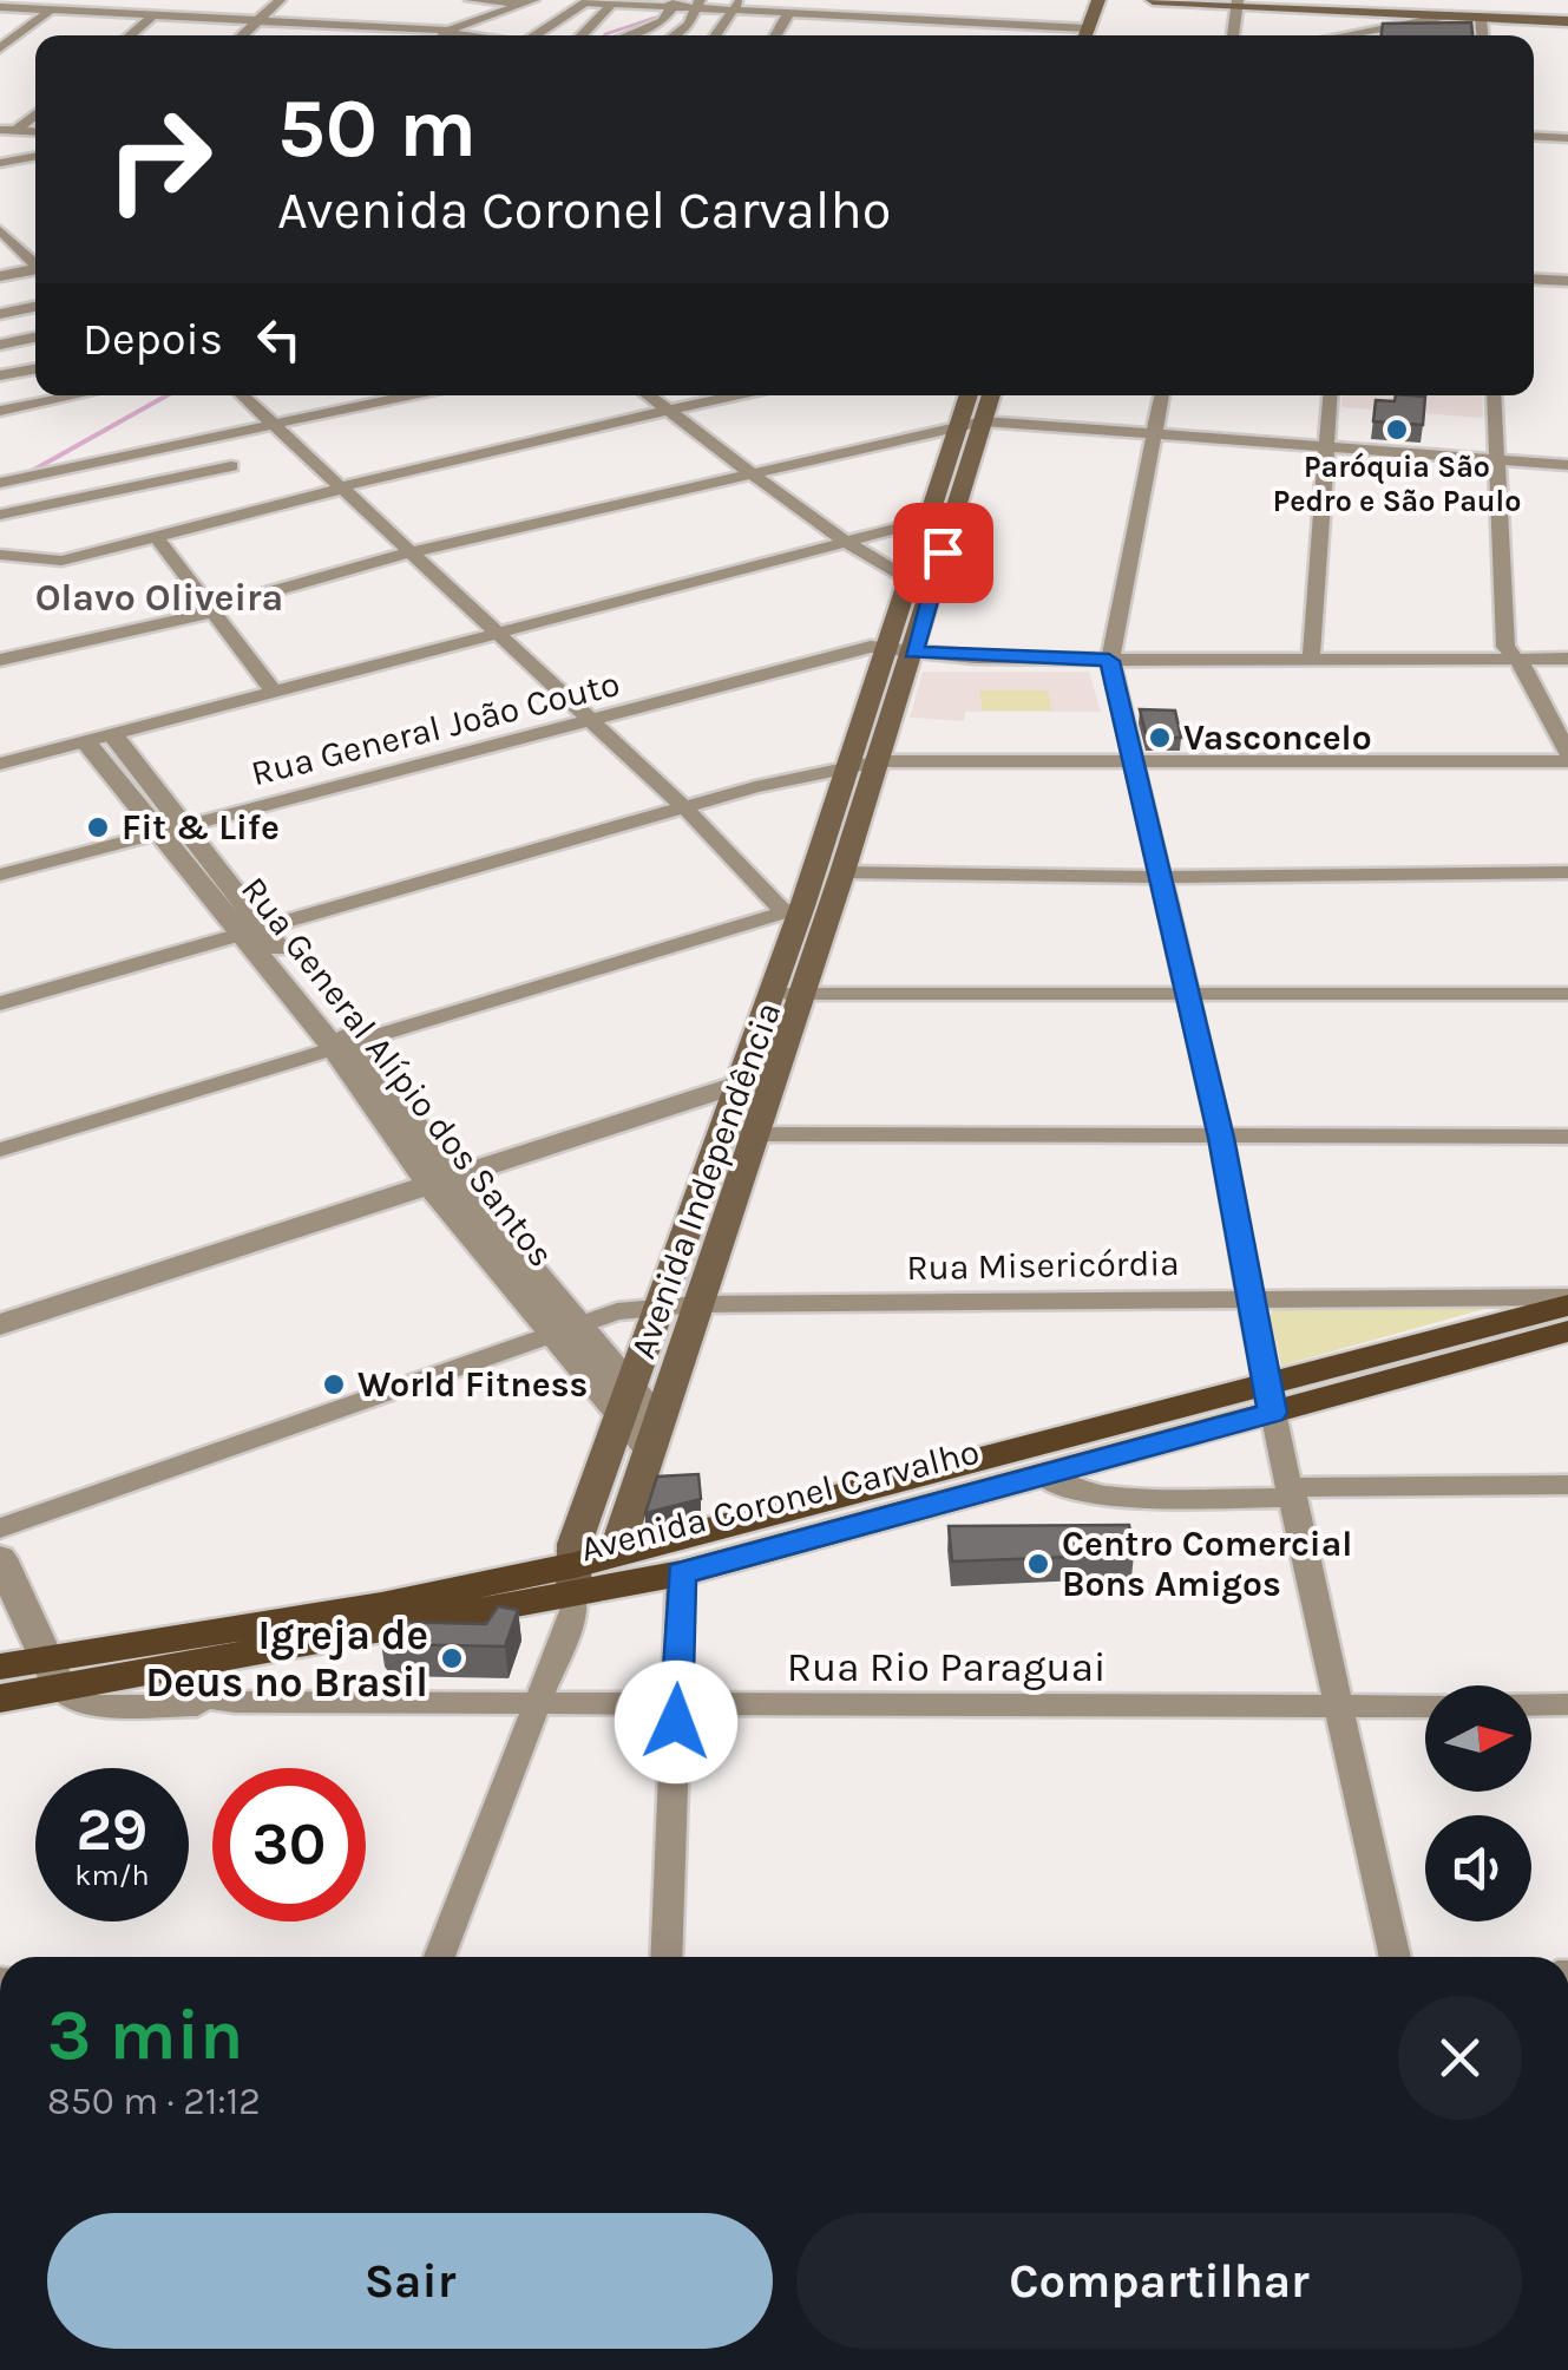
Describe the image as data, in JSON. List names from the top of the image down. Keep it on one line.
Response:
{"streets":{"main road":["Avenida Independência","Avenida Coronel Carvalho"],"street":["Rua General João Couto","Rua General Alípio dos Santos","Rua Misericórdia","Rua Rio Paraguai"]},"crossings":[["Rua General João Couto","Rua General Alípio dos Santos"],["Rua General João Couto","Avenida Independência"],["Rua General Alípio dos Santos","Avenida Independência"],["Rua General Alípio dos Santos","Rua Misericórdia"],["Avenida Independência","Rua Misericórdia"],["Avenida Independência","Avenida Coronel Carvalho"],["Avenida Independência","Rua Rio Paraguai"],["Avenida Coronel Carvalho","Rua Rio Paraguai"]],"districts":["Olavo Oliveira"],"places":["Paróquia São Pedro e São Paulo","Vasconcelo","Fit & Life","World Fitness","Centro Comercial Bons Amigos","Igreja de Deus no Brasil"],"north":"right","page":{"turn":["50 m","Avenida Coronel Carvalho"],"then":"Depois","speed":"29 km/h","limit":"30","heading":["3 min","850 m · 21:12"],"buttons":["Sair","Compartilhar"]}}
